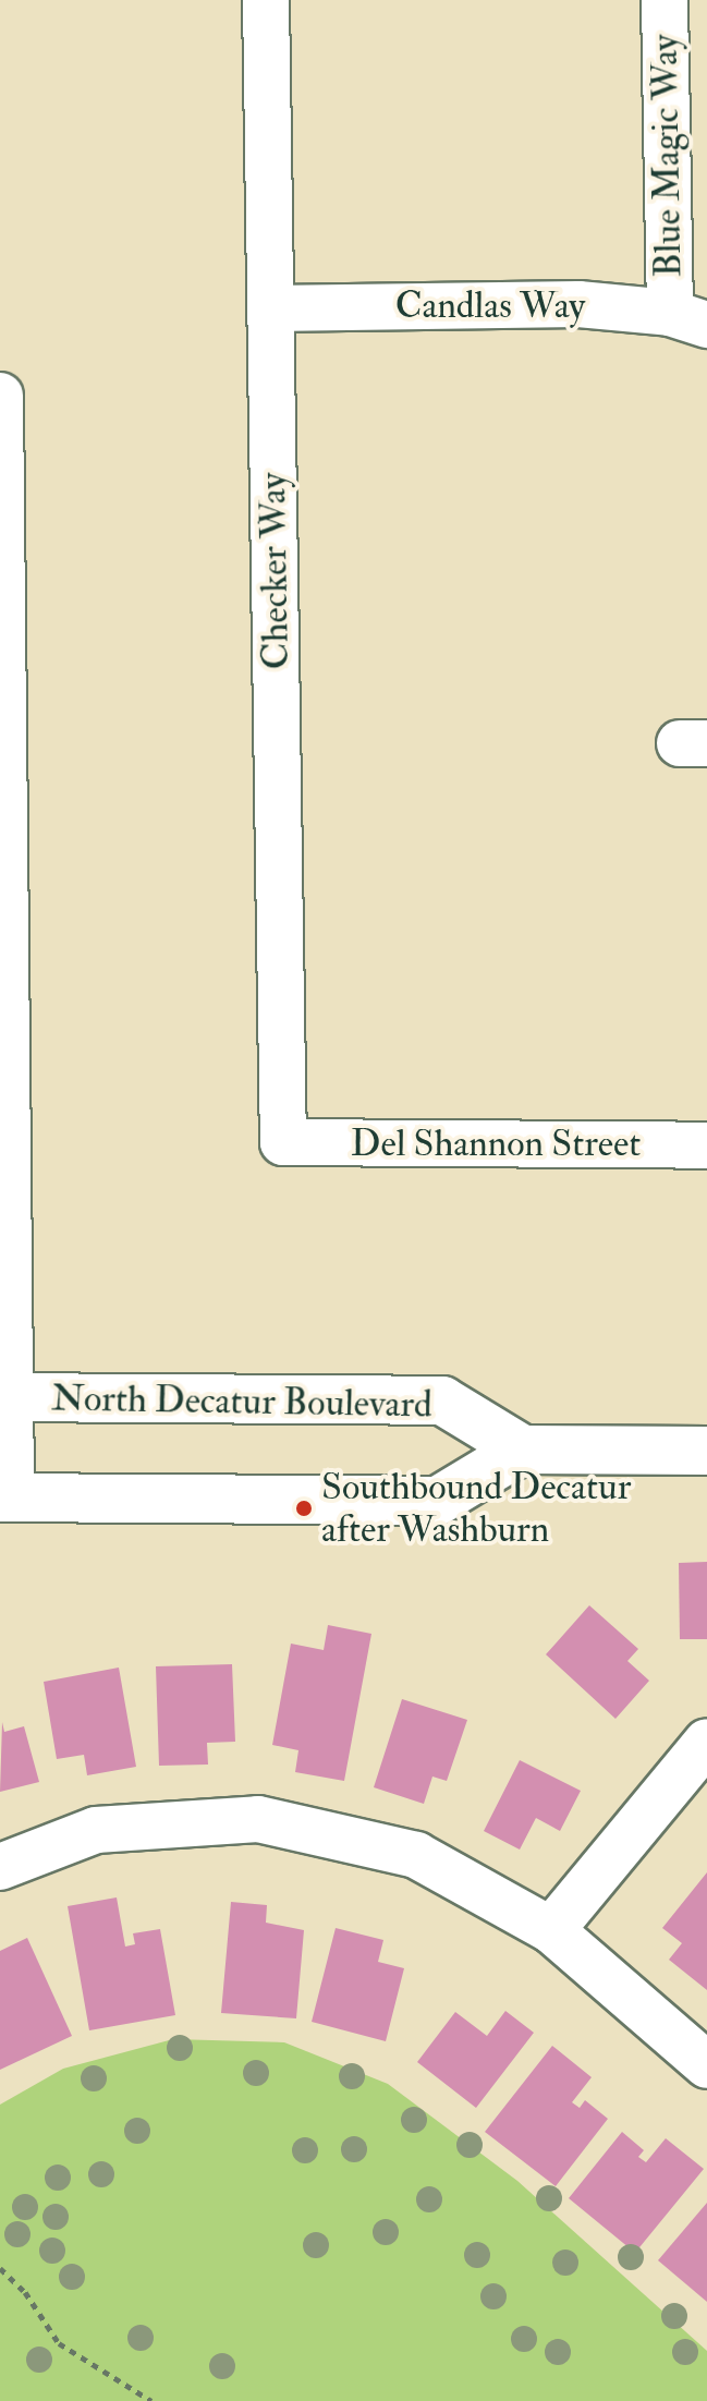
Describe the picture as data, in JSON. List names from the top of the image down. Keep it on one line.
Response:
{"streets":{"main road":["North Decatur Boulevard"],"street":["Blue Magic Way","Candlas Way","Checker Way","Del Shannon Street"]},"crossings":[["Blue Magic Way","Candlas Way"],["Candlas Way","Checker Way"],["Checker Way","Del Shannon Street"]],"places":["Southbound Decatur after Washburn"]}
